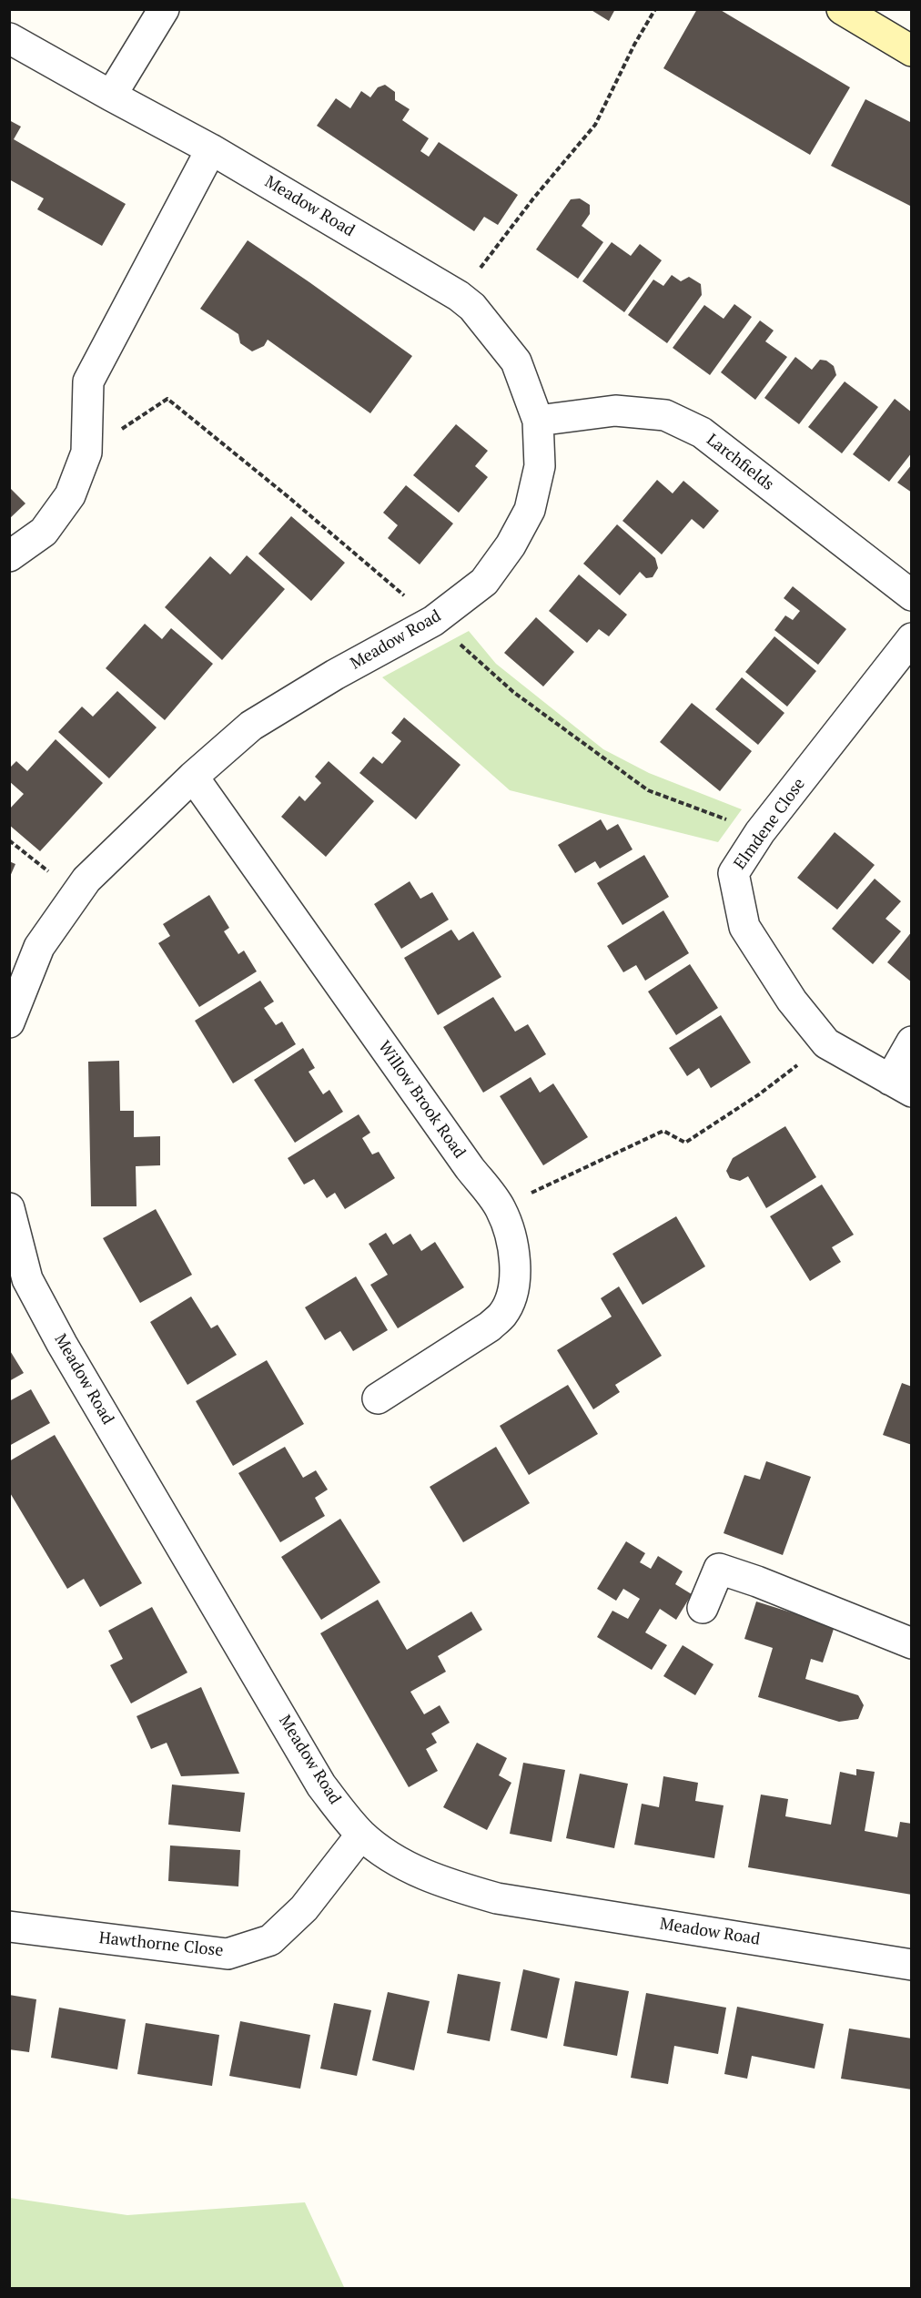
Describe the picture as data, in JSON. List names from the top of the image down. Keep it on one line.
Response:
{"streets":{"street":["Meadow Road","Larchfields","Elmdene Close","Willow Brook Road","Hawthorne Close"]},"crossings":[["Meadow Road","Larchfields"],["Meadow Road","Willow Brook Road"],["Meadow Road","Hawthorne Close"]]}
